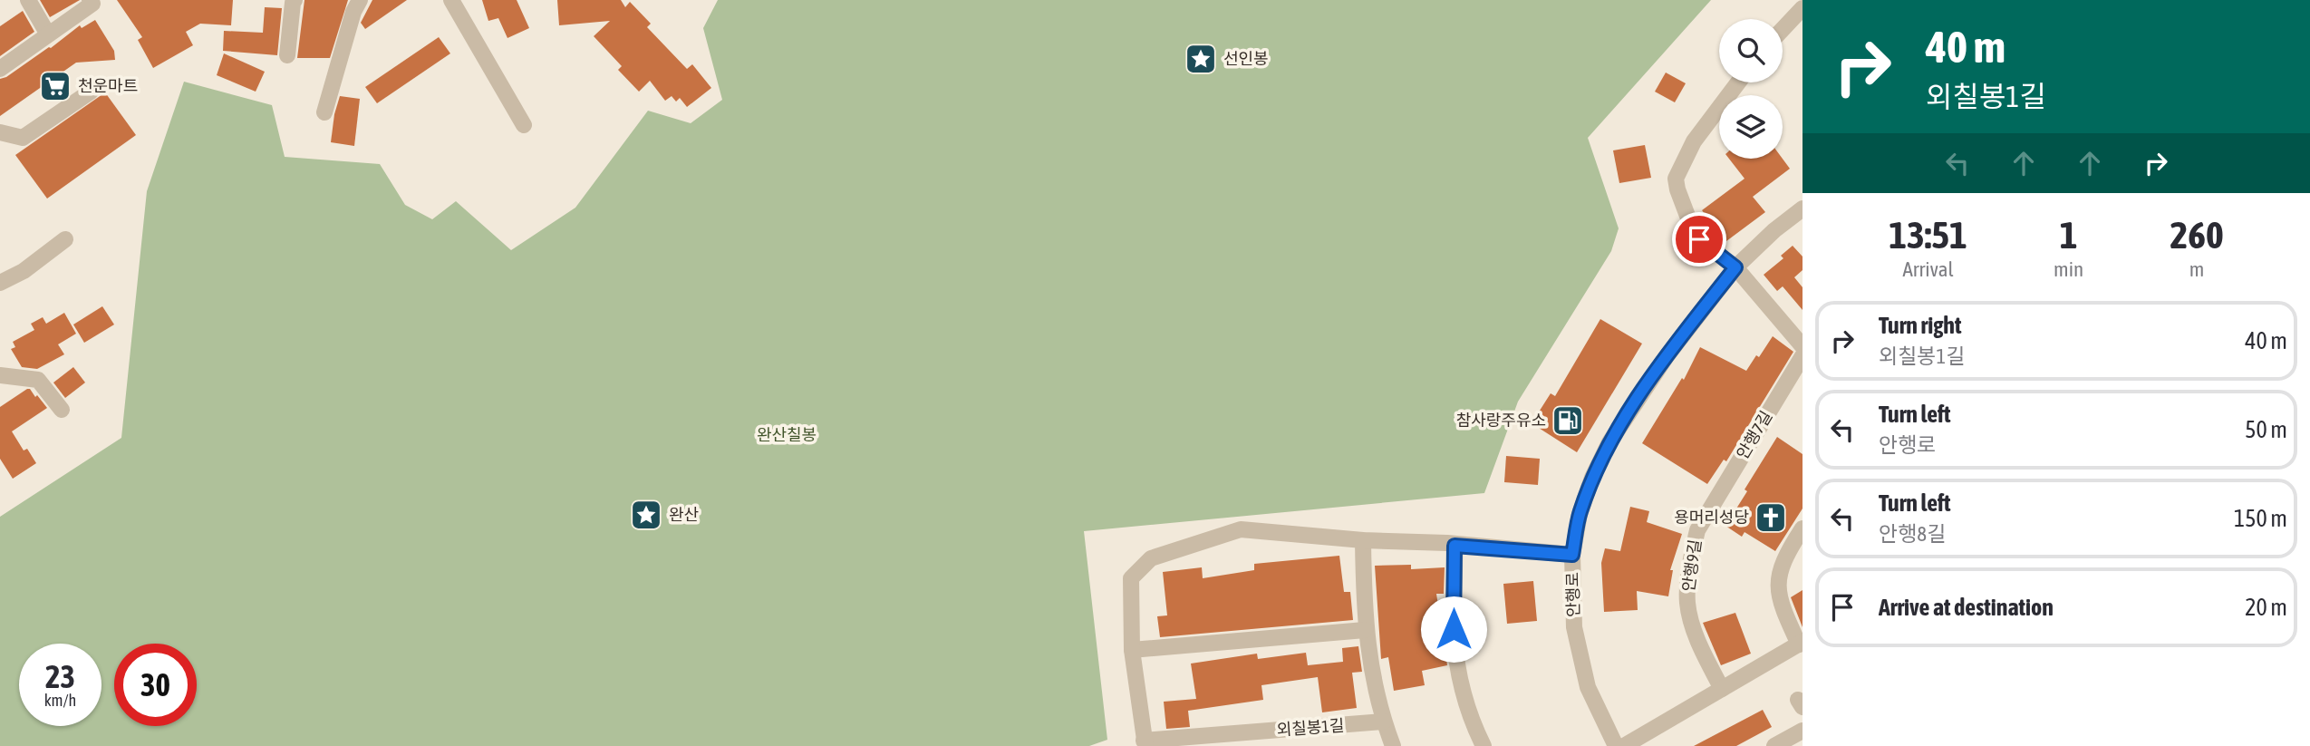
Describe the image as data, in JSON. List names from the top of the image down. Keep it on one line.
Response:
{"streets":{"street":["안행7길","안행9길","안행로","외칠봉1길"]},"crossings":[["안행7길","안행9길"],["안행로","외칠봉1길"]],"parks":["완산칠봉"],"places":{"place":["선인봉","완산"],"supermarket":["천운마트"],"fuel station":["참사랑주유소"],"church":["용머리성당"]},"page":{"turn":["40 m","외칠봉1길"],"eta":["13:51","Arrival","1","min","260","m"],"list":[{"name":"Turn right","note":"외칠봉1길","value":"40 m"},{"name":"Turn left","note":"안행로","value":"50 m"},{"name":"Turn left","note":"안행8길","value":"150 m"},{"name":"Arrive at destination","value":"20 m"}],"speed":"23 km/h","limit":"30"}}
